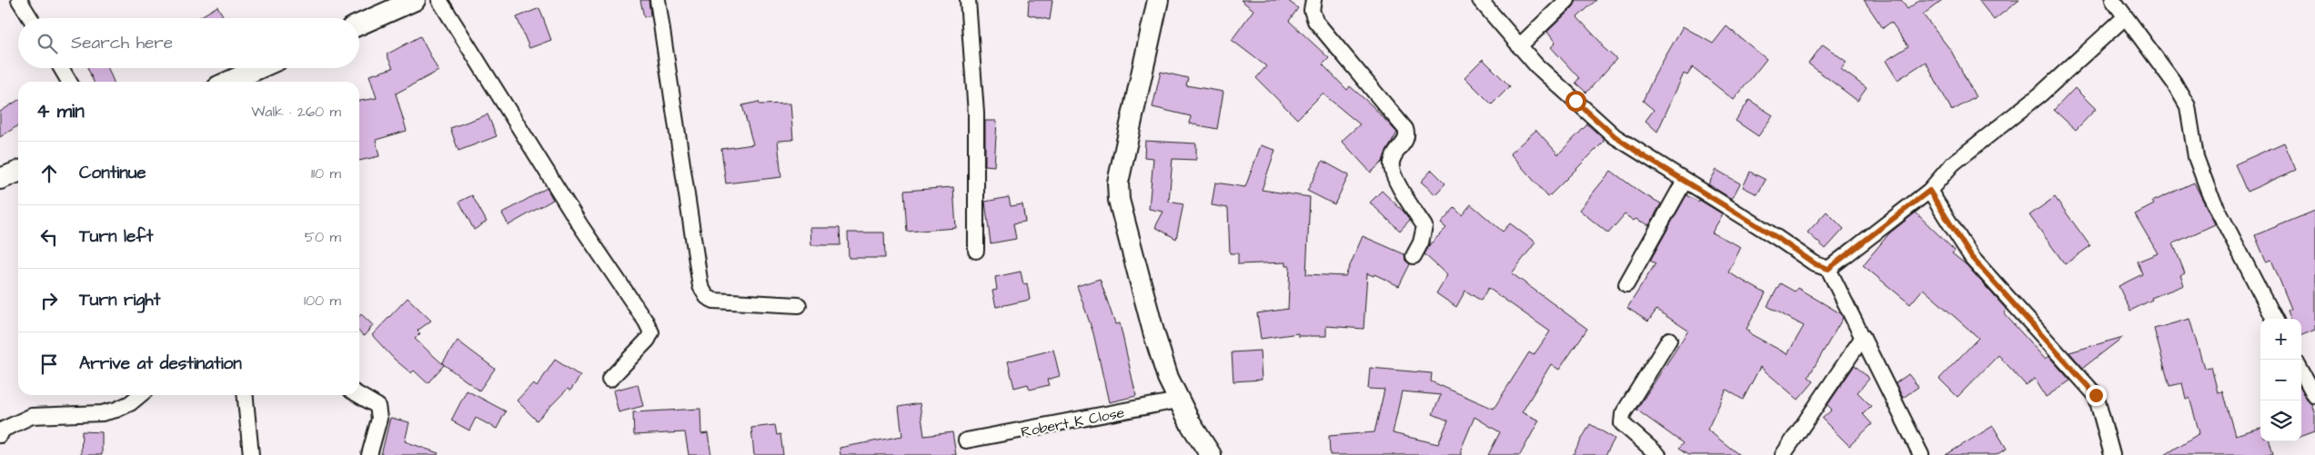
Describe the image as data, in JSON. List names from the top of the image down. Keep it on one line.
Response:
{"streets":{"street":["Robert K Close"]},"page":{"search":"Search here","heading":["4 min","Walk · 260 m"],"list":[["Continue","110 m"],["Turn left","50 m"],["Turn right","100 m"],"Arrive at destination"],"map_buttons":["+","−"]}}
